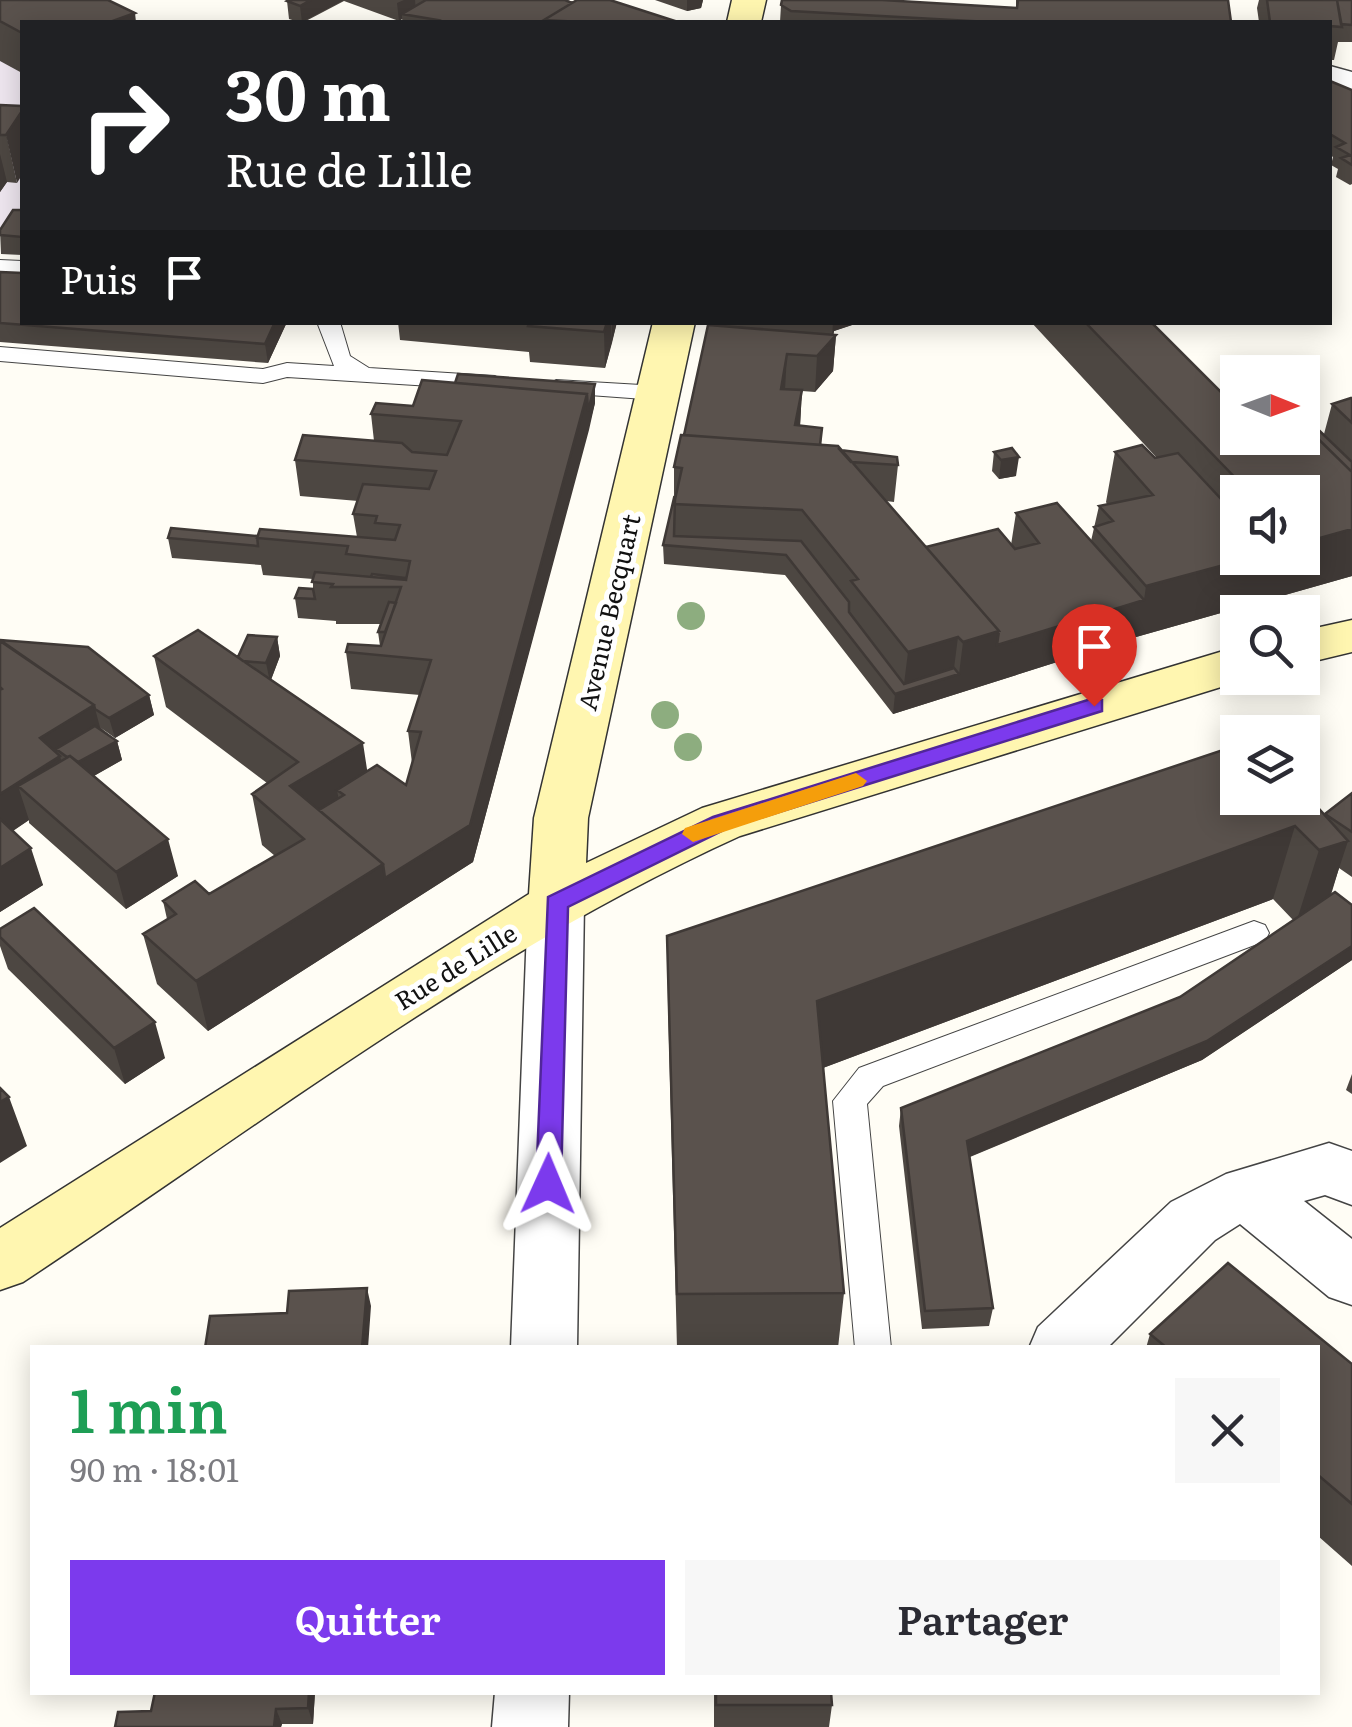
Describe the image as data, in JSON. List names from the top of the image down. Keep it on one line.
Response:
{"streets":{"street":["Avenue Becquart","Rue de Lille"]},"crossings":[["Avenue Becquart","Rue de Lille"]],"north":"right","page":{"turn":["30 m","Rue de Lille"],"then":"Puis","heading":["1 min","90 m · 18:01"],"buttons":["Quitter","Partager"]}}
